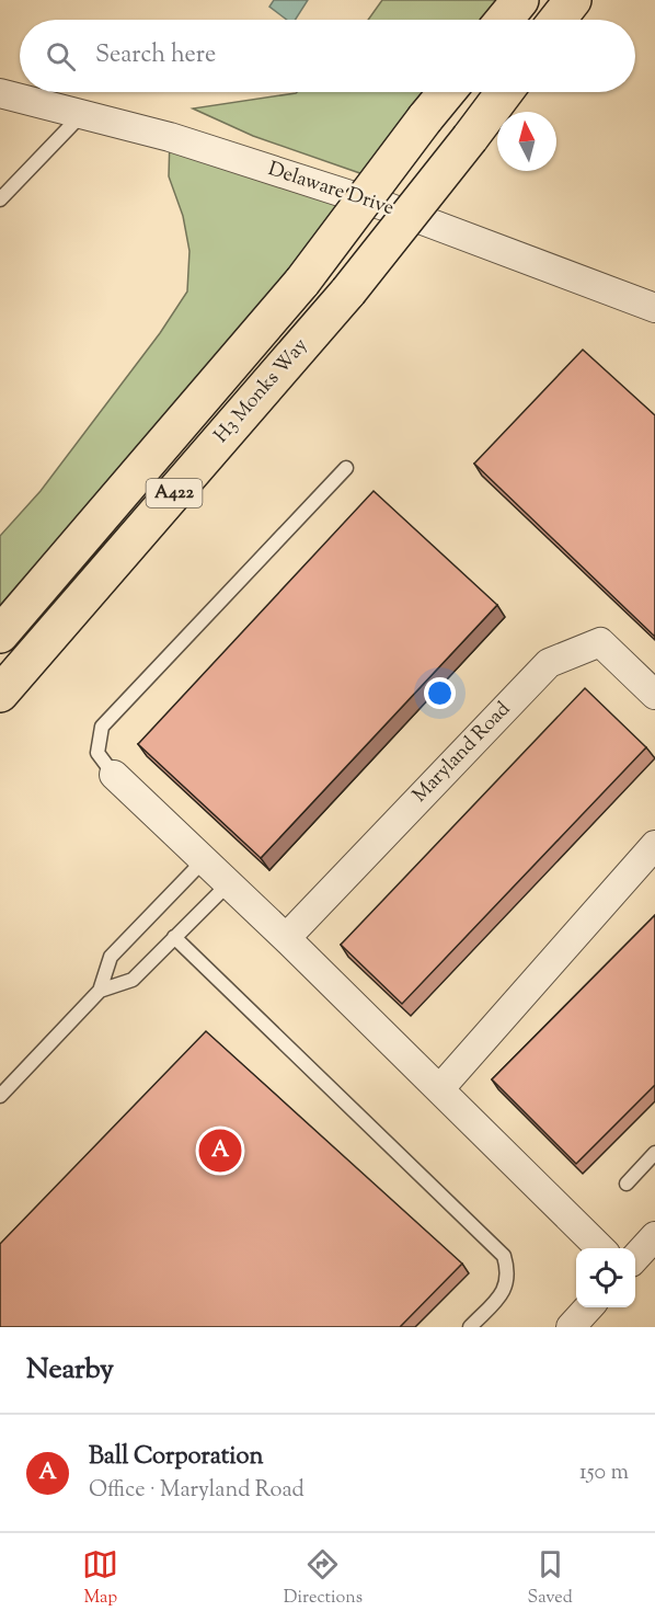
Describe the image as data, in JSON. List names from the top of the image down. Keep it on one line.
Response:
{"streets":{"main road":["H3 Monks Way","A422"],"street":["Delaware Drive","Maryland Road"]},"north":"top","page":{"search":"Search here","pins":"A","heading":"Nearby","list":[{"mark":"A","name":"Ball Corporation","note":"Office · Maryland Road","value":"150 m"}],"nav":["Map","Directions","Saved"]}}
